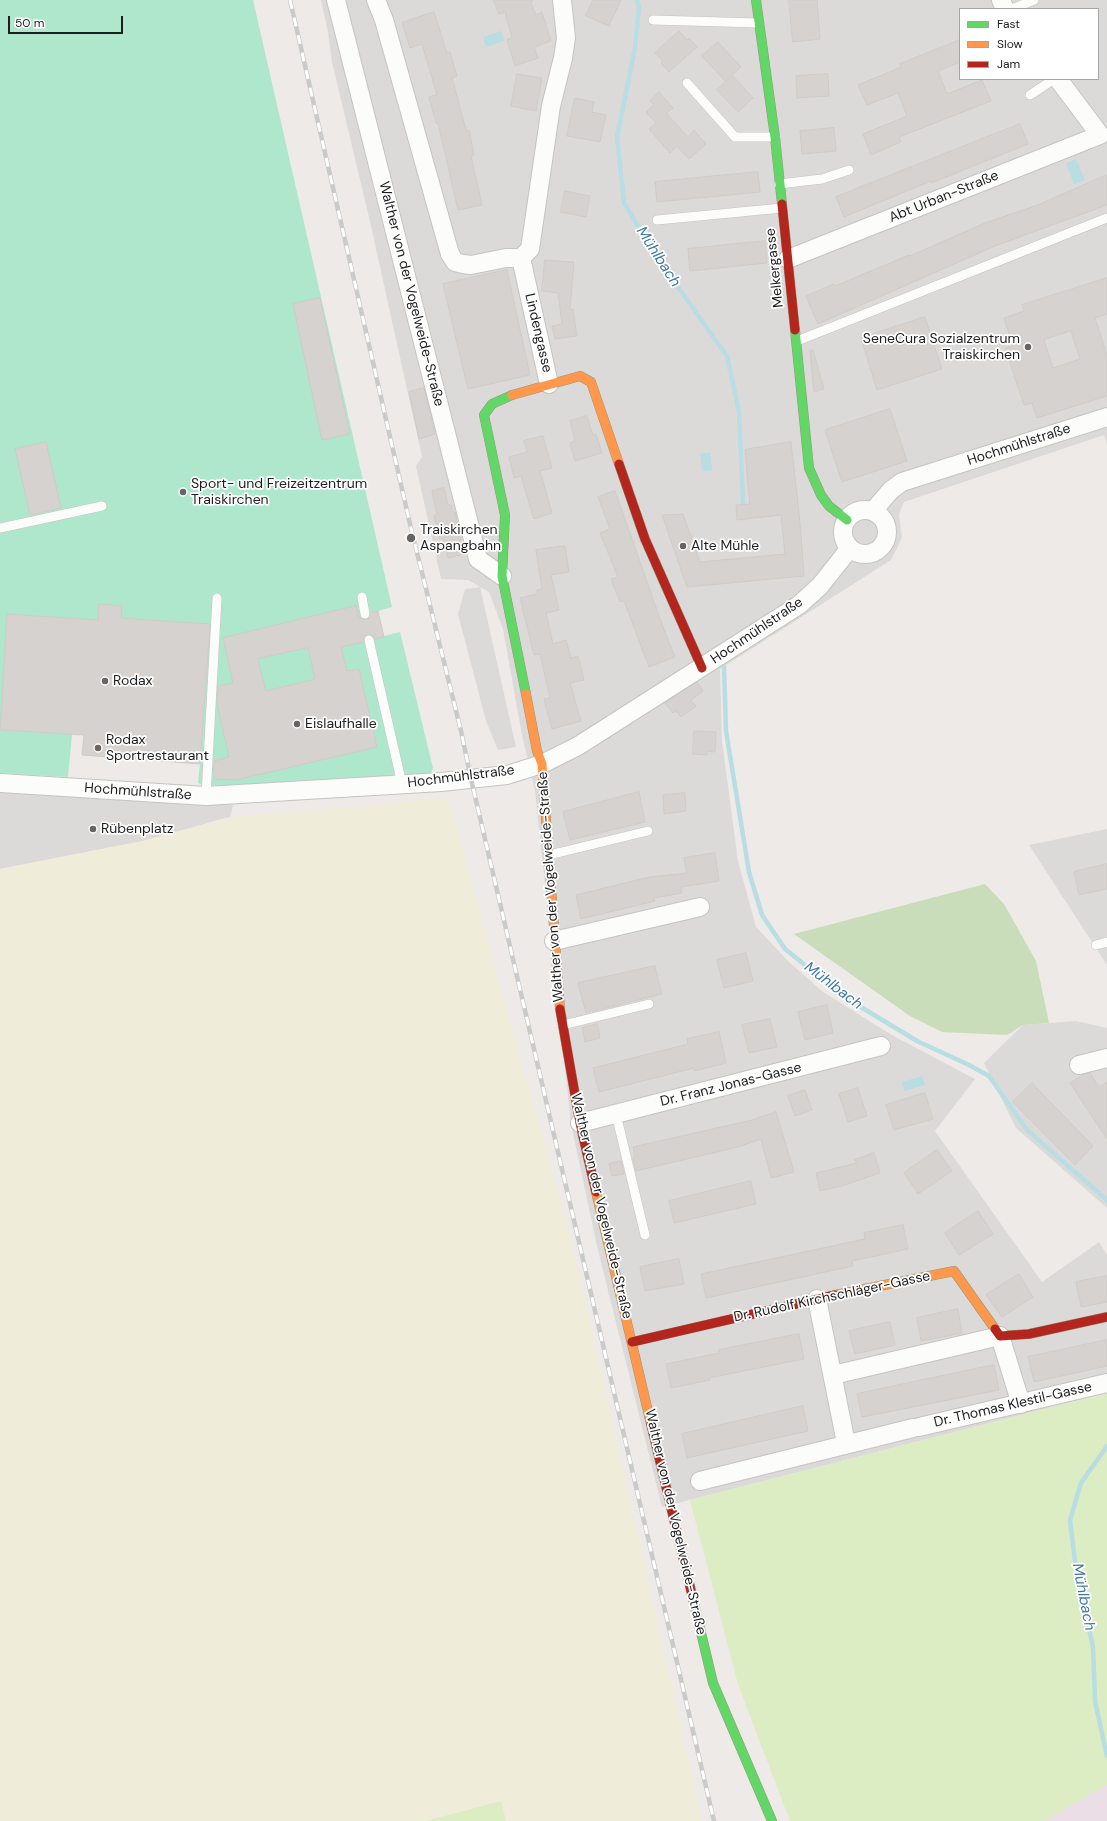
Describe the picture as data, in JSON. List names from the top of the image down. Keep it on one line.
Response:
{"streets":{"street":["Abt Urban-Straße","Melkergasse","Walther von der Vogelweide-Straße","Lindengasse","Hochmühlstraße","Dr. Franz Jonas-Gasse","Dr. Rudolf Kirchschläger-Gasse","Dr. Thomas Klestil-Gasse"]},"crossings":[["Abt Urban-Straße","Melkergasse"],["Melkergasse","Hochmühlstraße"],["Walther von der Vogelweide-Straße","Lindengasse"],["Walther von der Vogelweide-Straße","Hochmühlstraße"],["Walther von der Vogelweide-Straße","Dr. Franz Jonas-Gasse"],["Walther von der Vogelweide-Straße","Dr. Rudolf Kirchschläger-Gasse"],["Lindengasse","Hochmühlstraße"]],"water":["Mühlbach"],"places":["SeneCura Sozialzentrum Traiskirchen","Sport- und Freizeitzentrum Traiskirchen","Traiskirchen Aspangbahn","Alte Mühle","Rodax","Eislaufhalle","Rodax Sportrestaurant","Rübenplatz"],"legend":["Fast","Slow","Jam"],"scale_bar":"50 m"}
